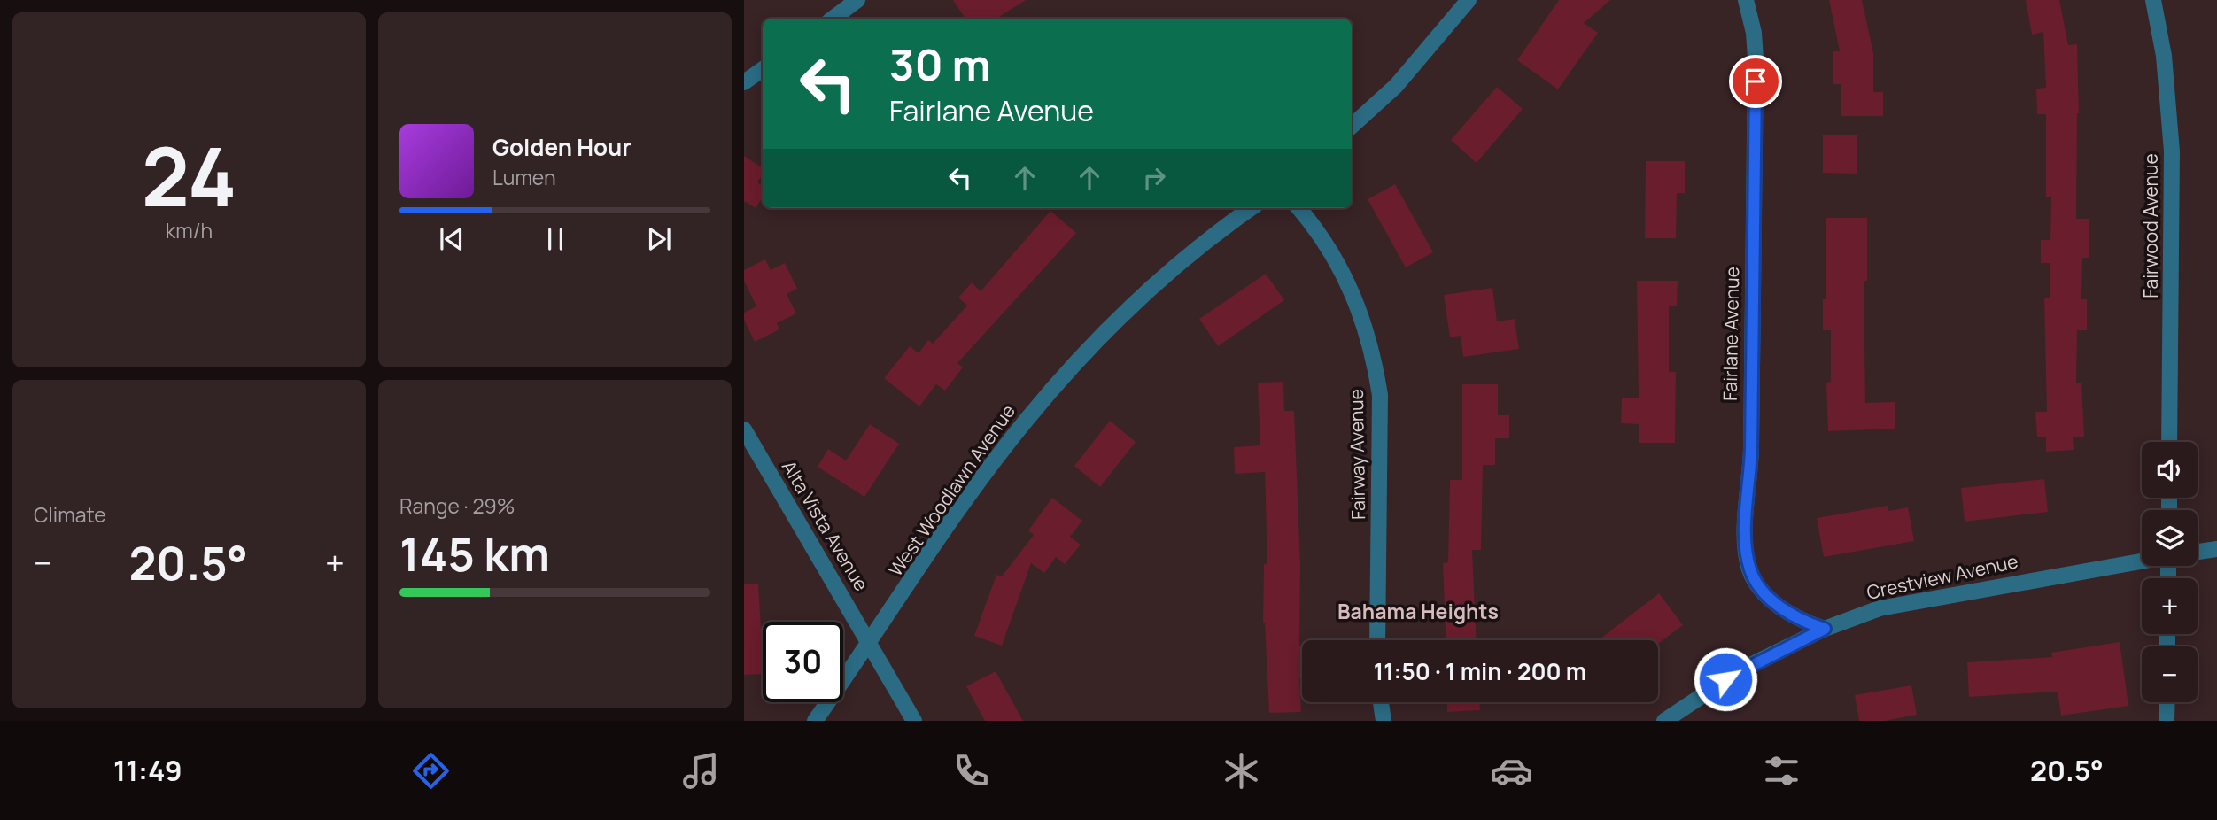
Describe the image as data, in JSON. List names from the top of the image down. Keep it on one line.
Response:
{"streets":{"street":["Fairwood Avenue","Fairlane Avenue","Fairway Avenue","West Woodlawn Avenue","Alta Vista Avenue","Crestview Avenue"]},"crossings":[["Fairlane Avenue","Crestview Avenue"],["West Woodlawn Avenue","Alta Vista Avenue"]],"districts":["Bahama Heights"],"page":{"tile":[["24","km/h"],"Climate",["Range · 29%","145 km"]],"turn":["30 m","Fairlane Avenue"],"song":["Golden Hour","Lumen"],"map_buttons":["+","−"],"heat":["−","20.5°","+"],"limit":"30","trip":"11:50 · 1 min · 200 m","tabs":["11:49","20.5°"]}}
